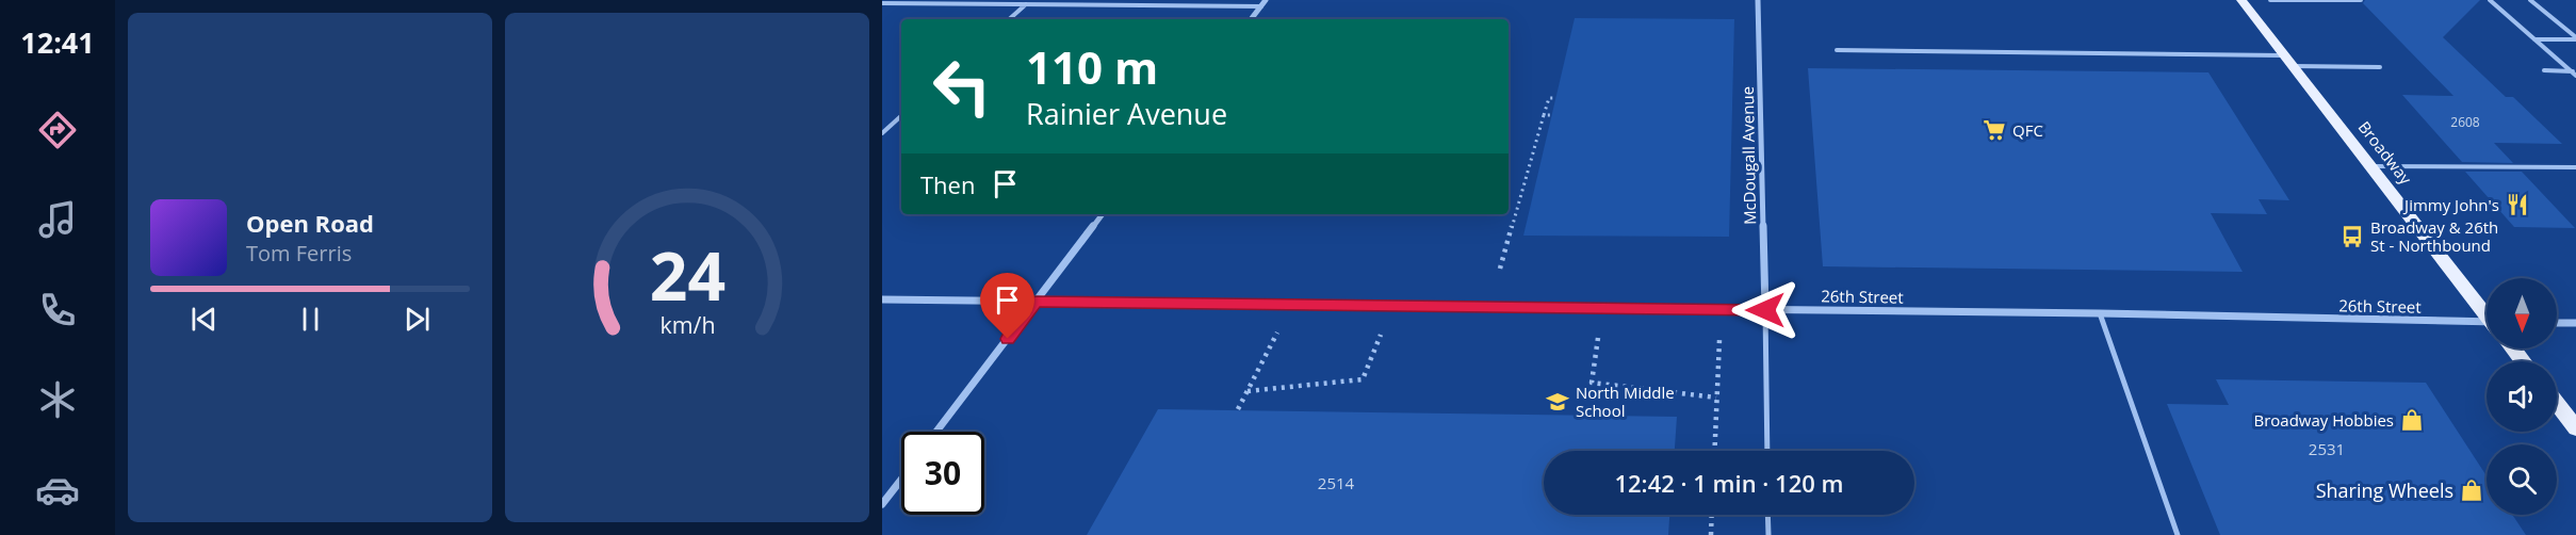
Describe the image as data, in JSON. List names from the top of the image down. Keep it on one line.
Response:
{"streets":{"main road":["Broadway"],"street":["McDougall Avenue","26th Street"]},"crossings":[["McDougall Avenue","26th Street"]],"places":{"supermarket":["QFC"],"restaurant":["Jimmy John's"],"bus stop":["Broadway & 26th St - Northbound"],"school or university":["North Middle School"],"shop":["Broadway Hobbies","Sharing Wheels"]},"house_numbers":["2608","2531","2514"],"north":"bottom","page":{"tabs":"12:41","turn":["110 m","Rainier Avenue"],"then":"Then","song":["Open Road","Tom Ferris"],"limit":"30","trip":"12:42 · 1 min · 120 m","gauge":["24","km/h"]}}
